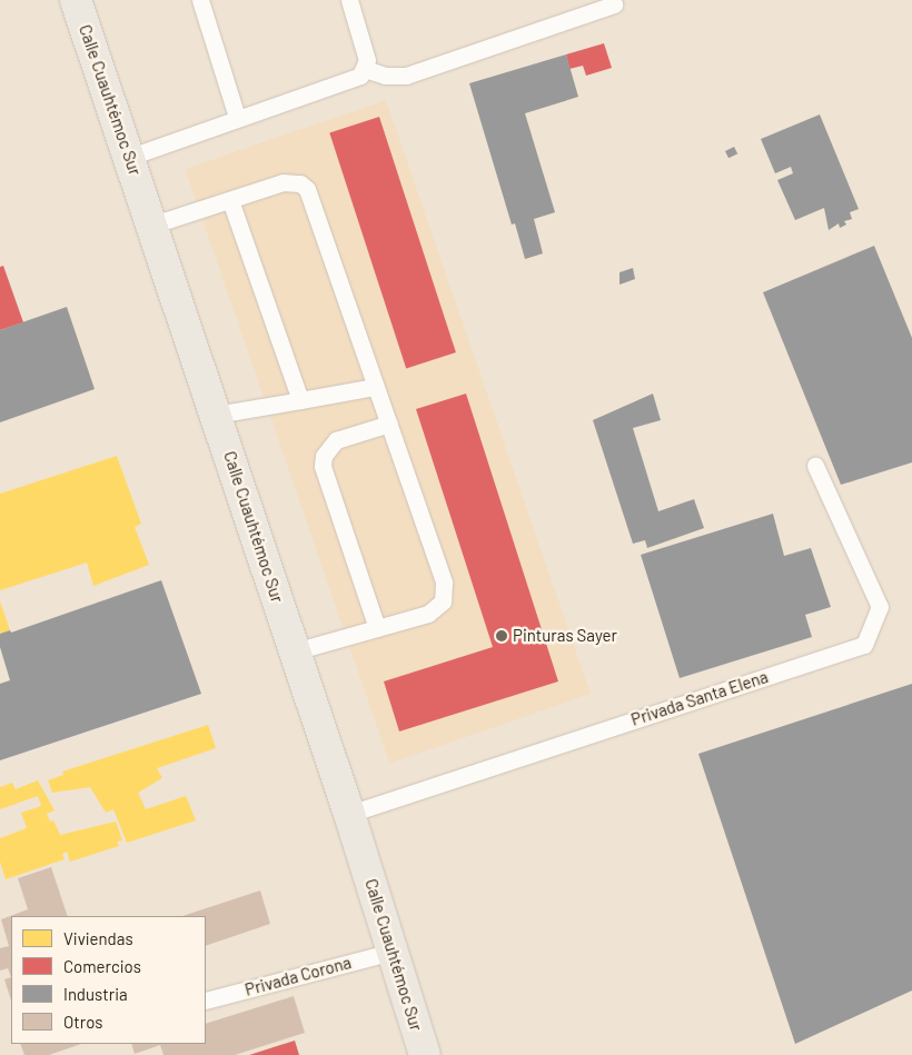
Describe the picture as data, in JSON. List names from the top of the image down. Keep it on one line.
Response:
{"streets":{"main road":["Calle Cuauhtémoc Sur"],"lane":["Privada Santa Elena","Privada Corona"]},"crossings":[["Calle Cuauhtémoc Sur","Privada Santa Elena"],["Calle Cuauhtémoc Sur","Privada Corona"]],"places":["Pinturas Sayer"],"legend":["Viviendas","Comercios","Industria","Otros"]}
